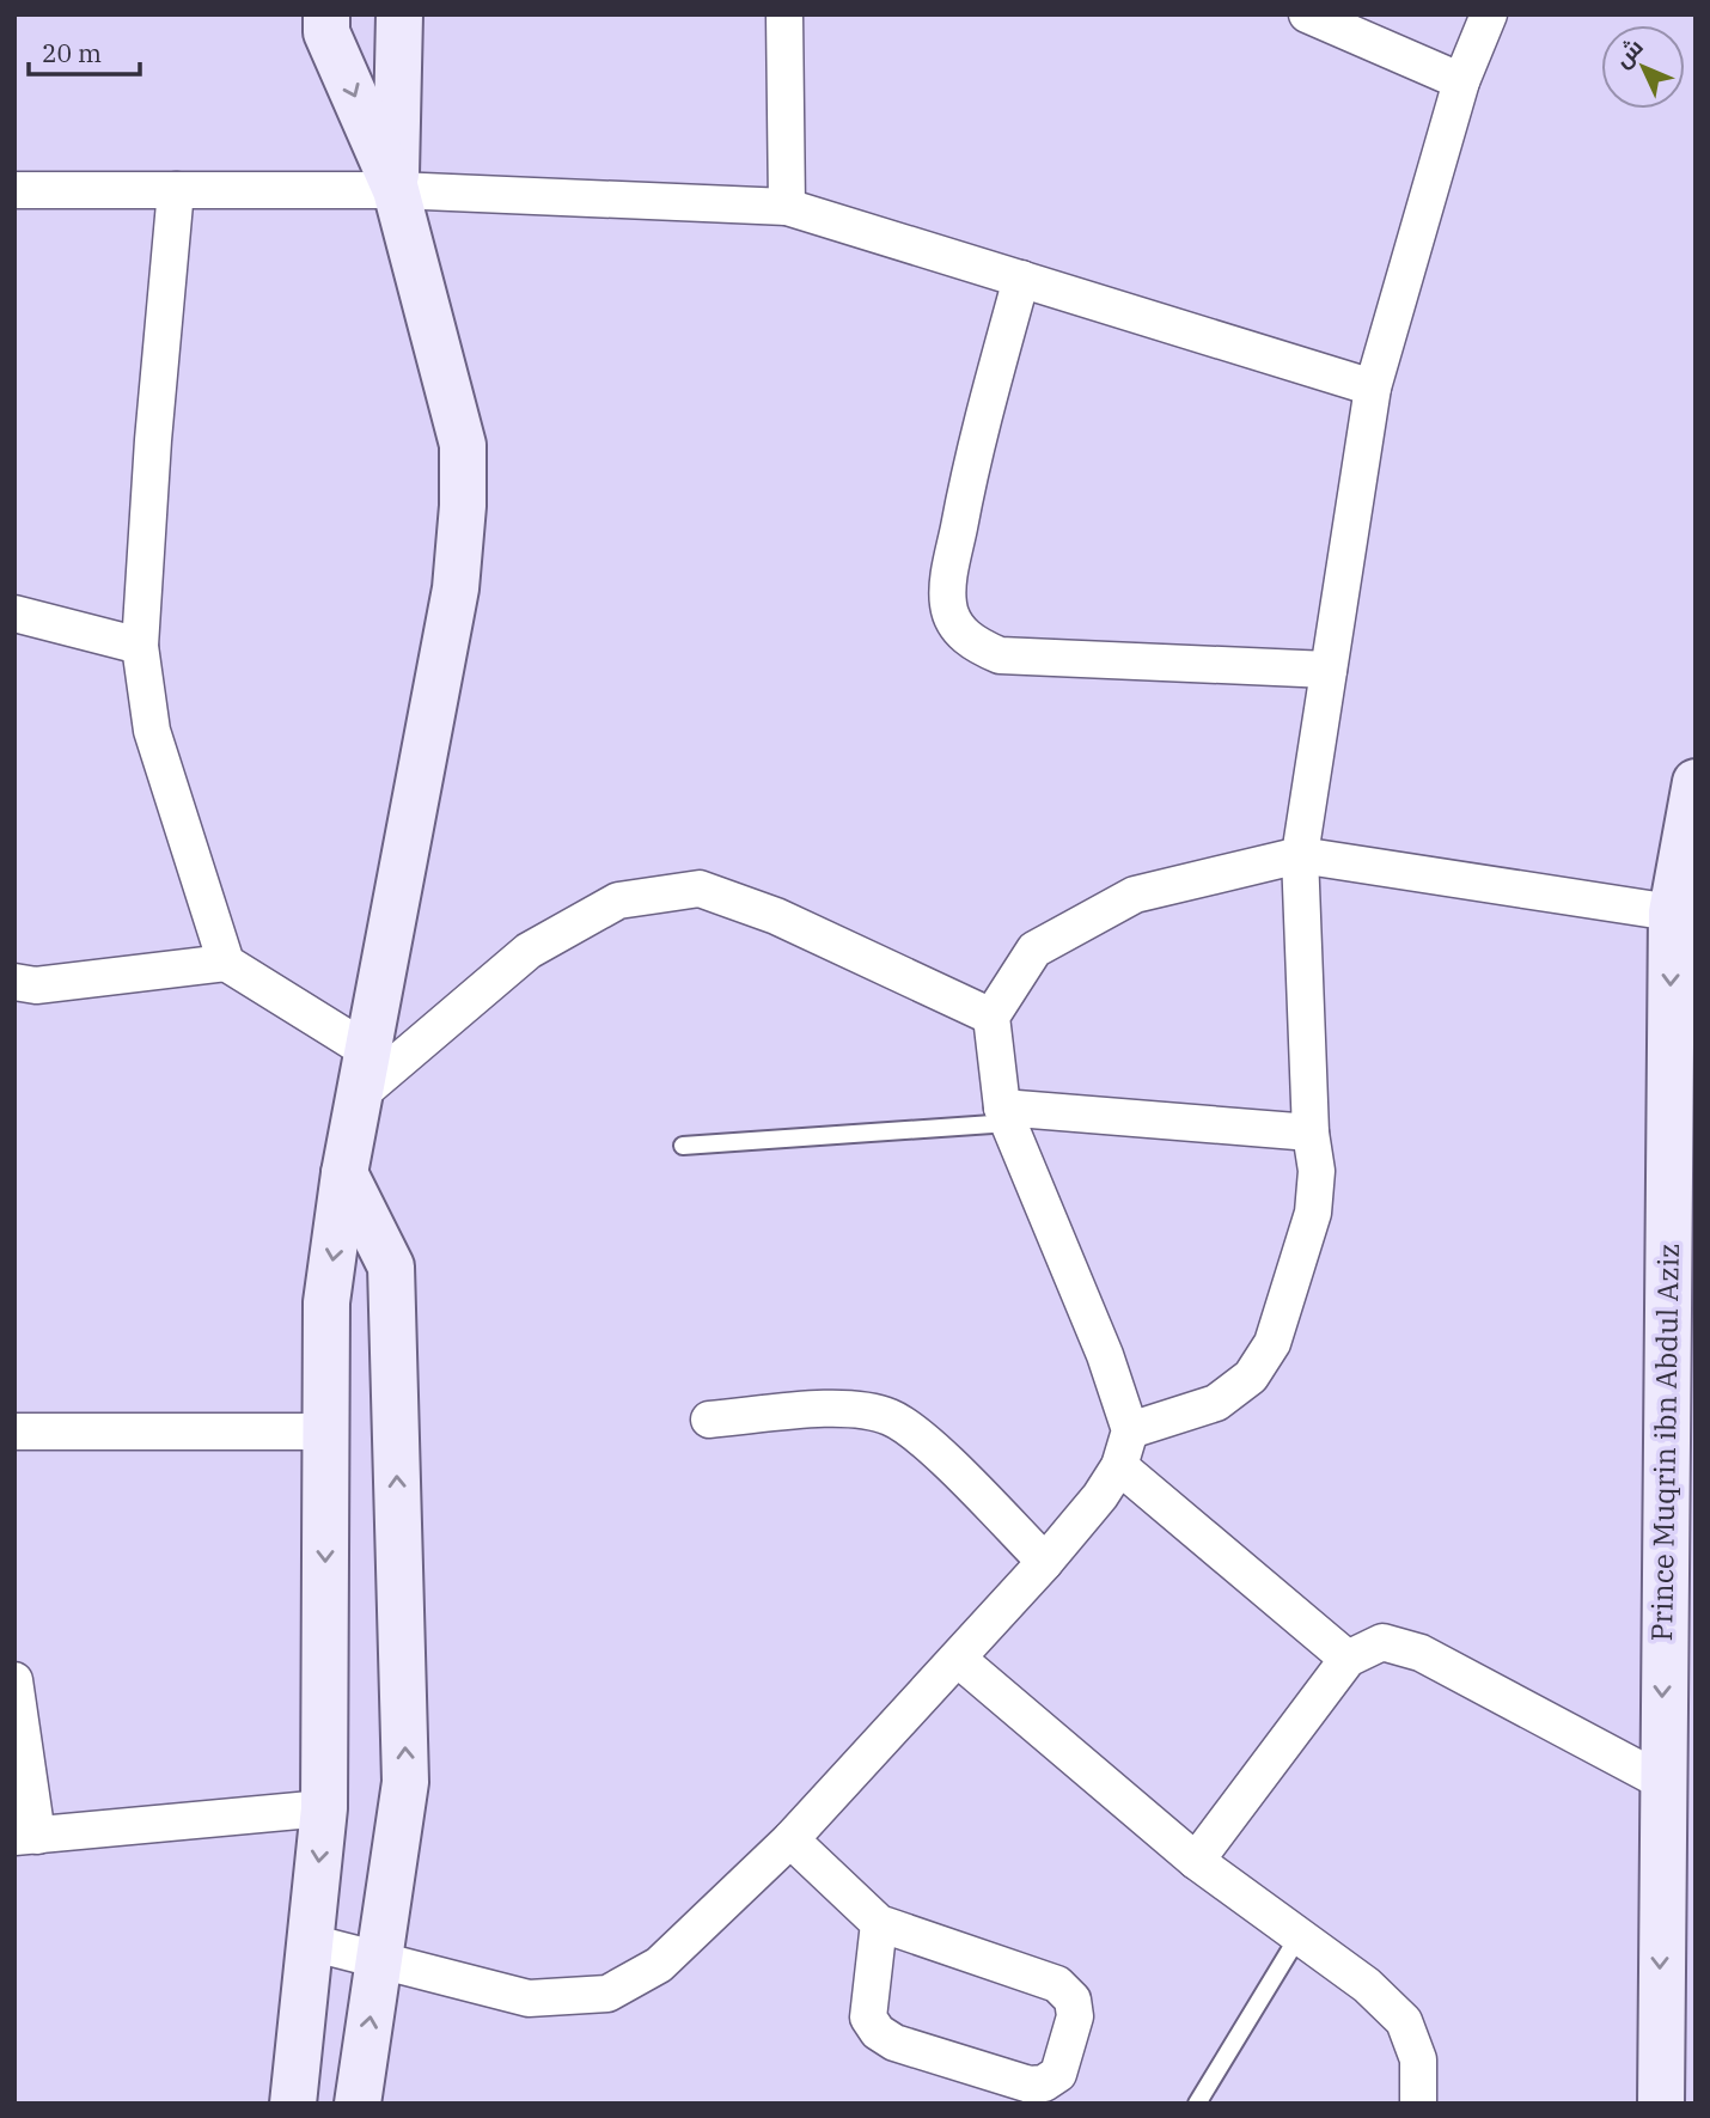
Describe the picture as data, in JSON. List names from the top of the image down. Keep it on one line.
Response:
{"streets":{"street":["Prince Muqrin ibn Abdul Aziz"]},"one_way":["Prince Muqrin ibn Abdul Aziz"],"scale_bar":"20 m","north":"top left"}
